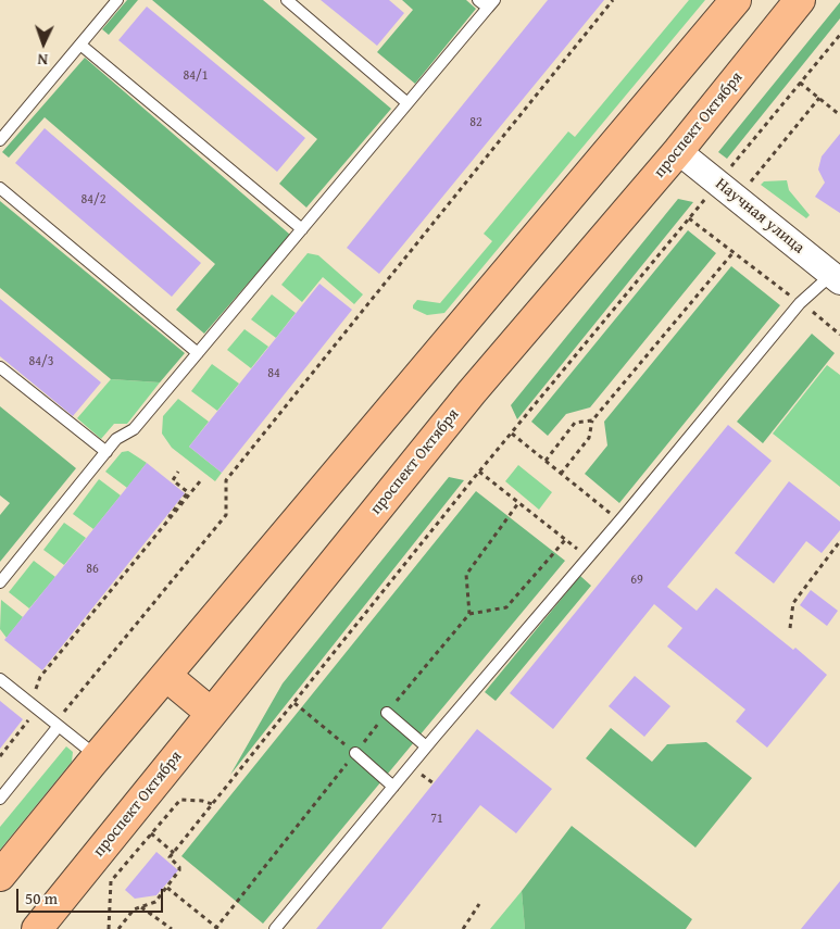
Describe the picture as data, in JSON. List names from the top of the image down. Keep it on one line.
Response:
{"streets":{"main road":["проспект Октября"],"street":["Научная улица"]},"crossings":[["проспект Октября","Научная улица"]],"house_numbers":["84/1","82","84/2","84/3","84","86","69","71"],"scale_bar":"50 m","north":"bottom"}
